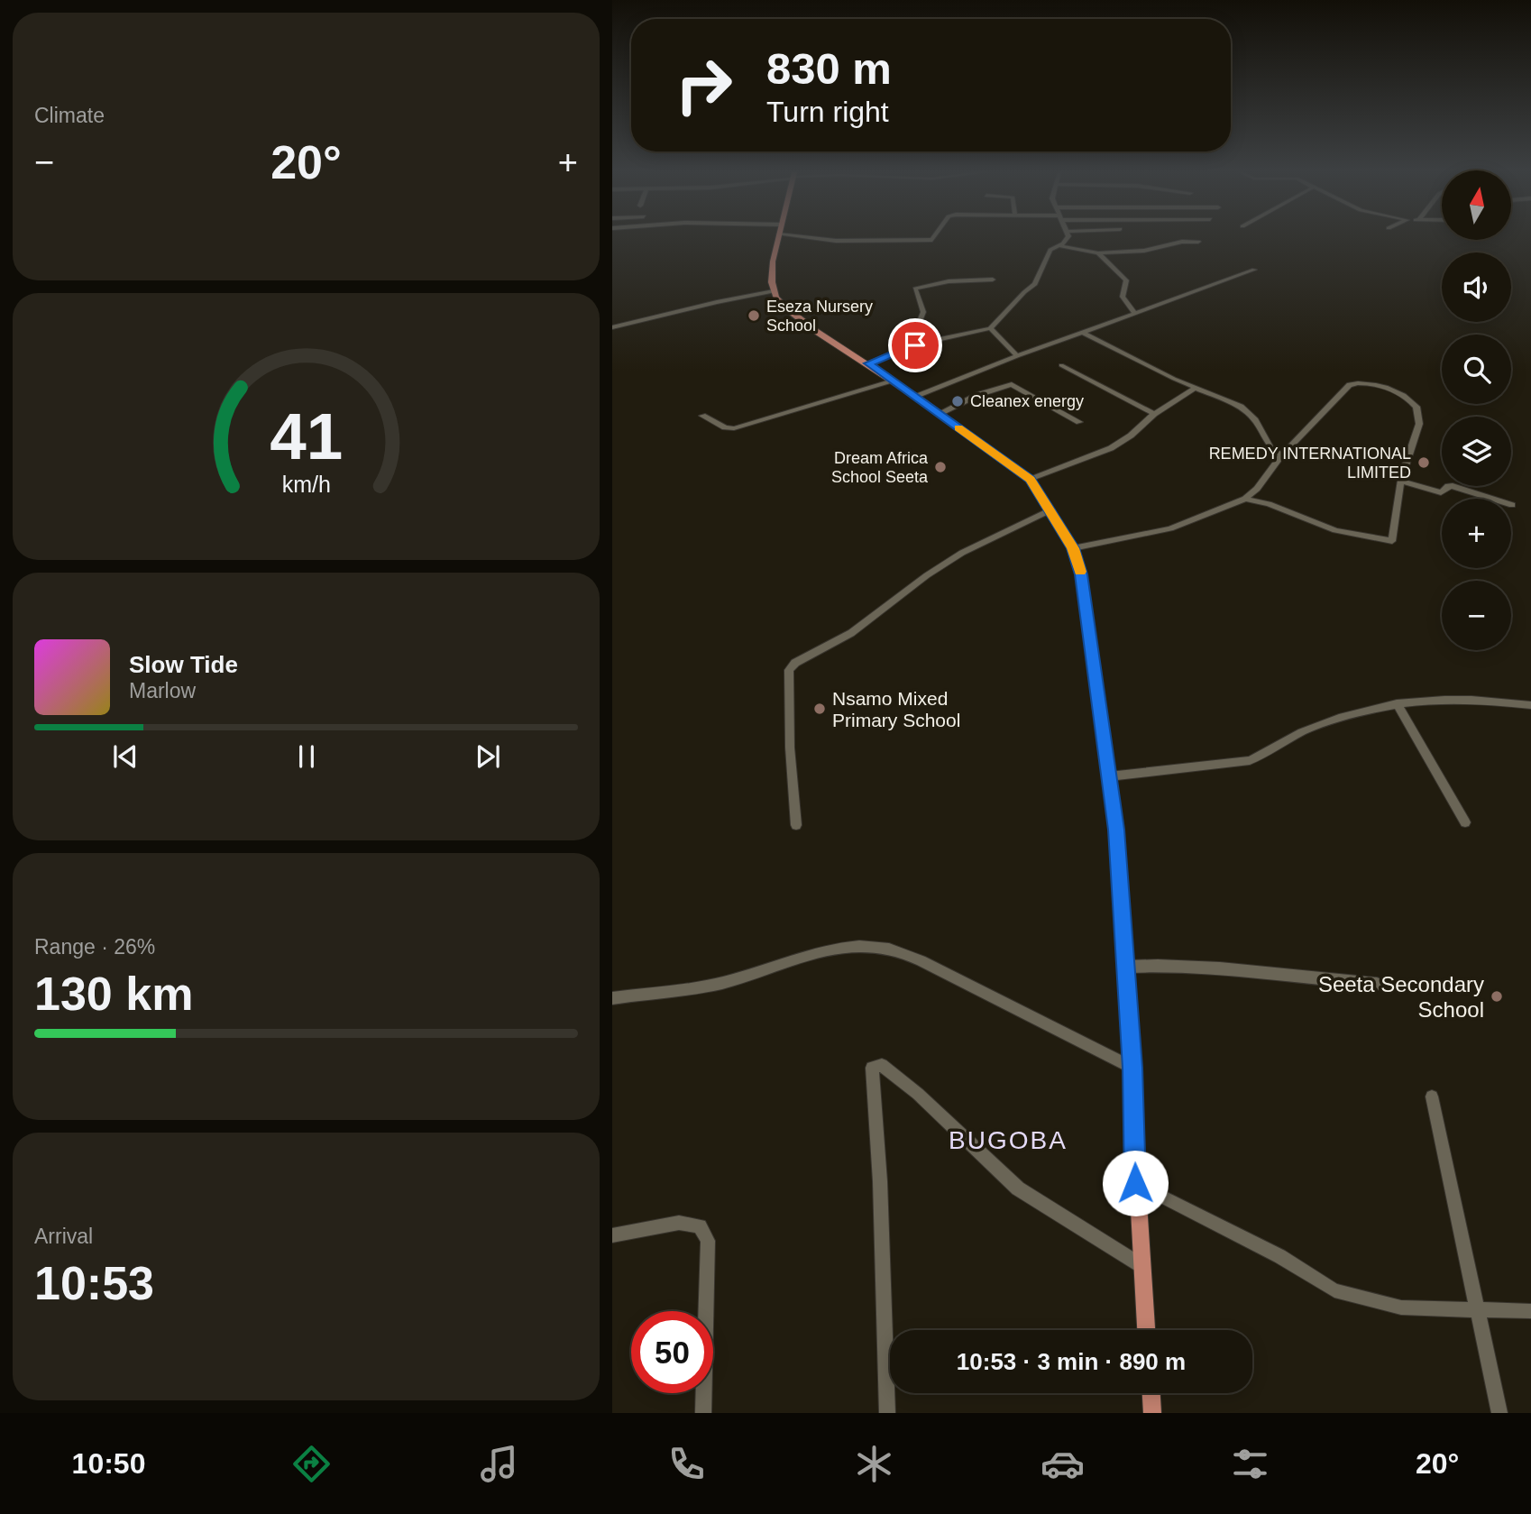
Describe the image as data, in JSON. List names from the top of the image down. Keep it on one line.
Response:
{"districts":["BUGOBA"],"places":["Eseza Nursery School","Cleanex energy","REMEDY INTERNATIONAL LIMITED","Dream Africa School Seeta","Nsamo Mixed Primary School","Seeta Secondary School"],"north":"top","page":{"tile":["Climate",["Range · 26%","130 km"],["Arrival","10:53"]],"turn":["830 m","Turn right"],"heat":["−","20°","+"],"map_buttons":["+","−"],"song":["Slow Tide","Marlow"],"limit":"50","trip":"10:53 · 3 min · 890 m","tabs":["10:50","20°"],"gauge":["41","km/h"]}}
